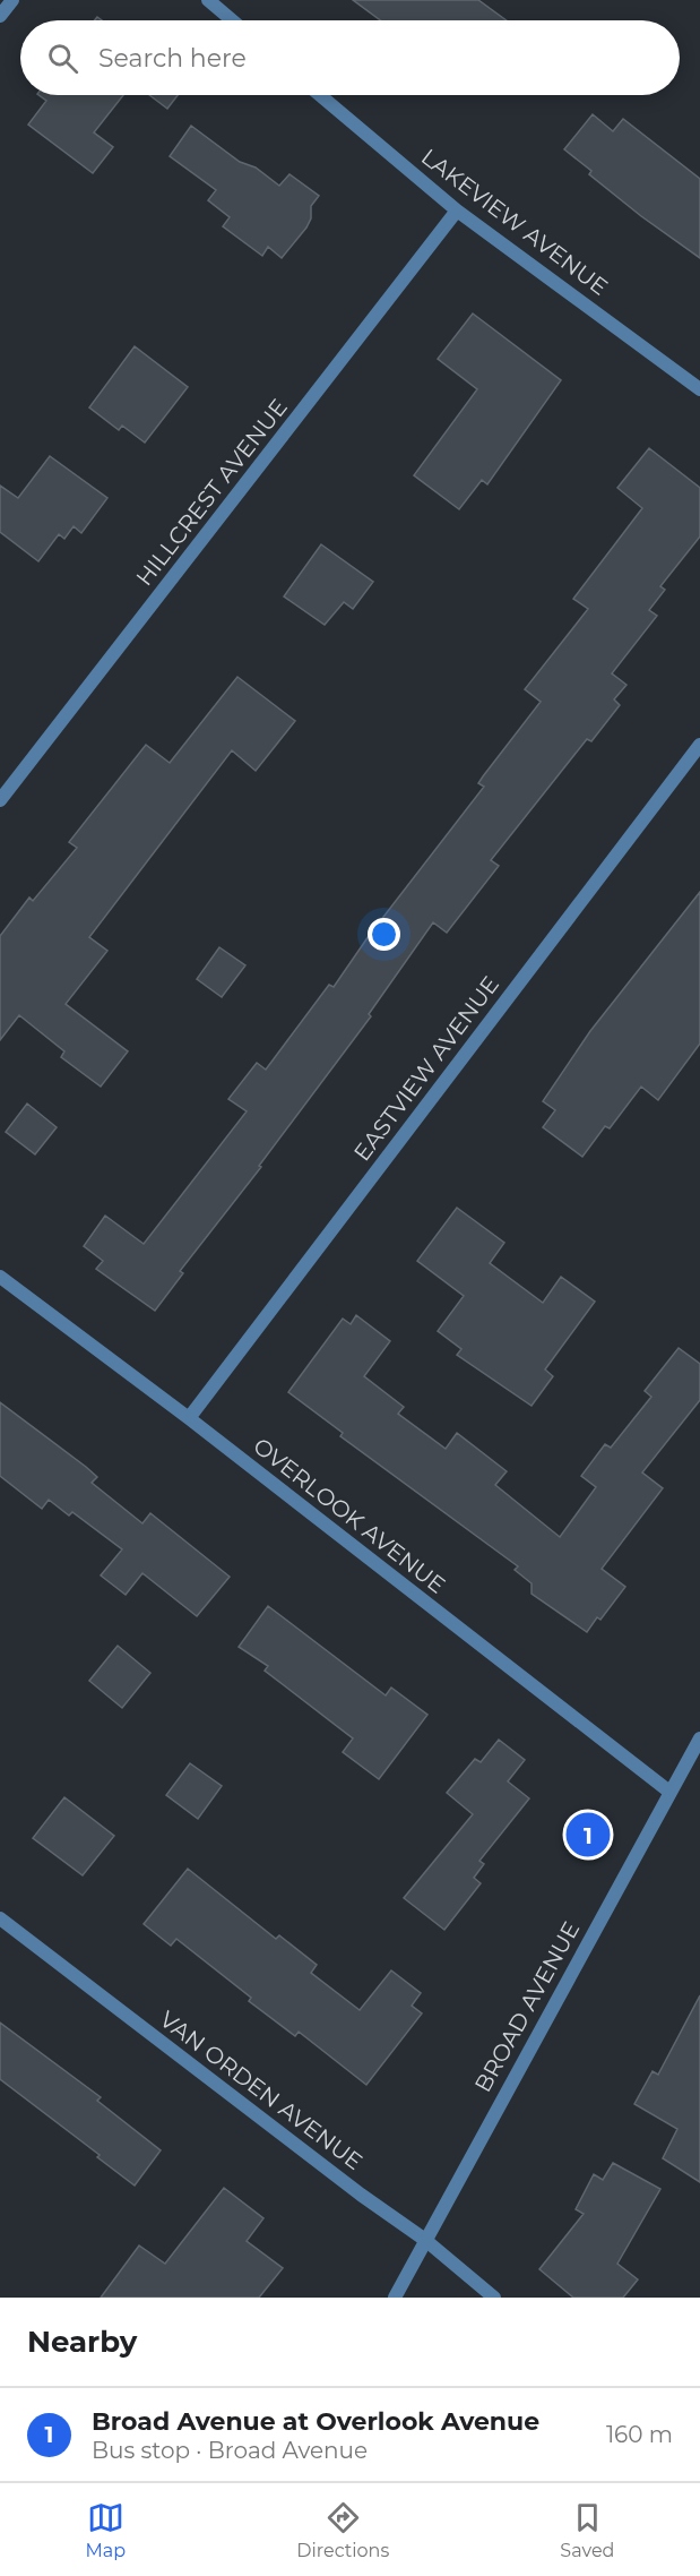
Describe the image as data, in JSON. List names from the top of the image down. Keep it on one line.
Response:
{"streets":{"street":["LAKEVIEW AVENUE","HILLCREST AVENUE","EASTVIEW AVENUE","OVERLOOK AVENUE","BROAD AVENUE","VAN ORDEN AVENUE"]},"crossings":[["LAKEVIEW AVENUE","HILLCREST AVENUE"],["EASTVIEW AVENUE","OVERLOOK AVENUE"],["OVERLOOK AVENUE","BROAD AVENUE"],["BROAD AVENUE","VAN ORDEN AVENUE"]],"page":{"search":"Search here","pins":"1","heading":"Nearby","list":[{"mark":"1","name":"Broad Avenue at Overlook Avenue","note":"Bus stop · Broad Avenue","value":"160 m"}],"nav":["Map","Directions","Saved"]}}
